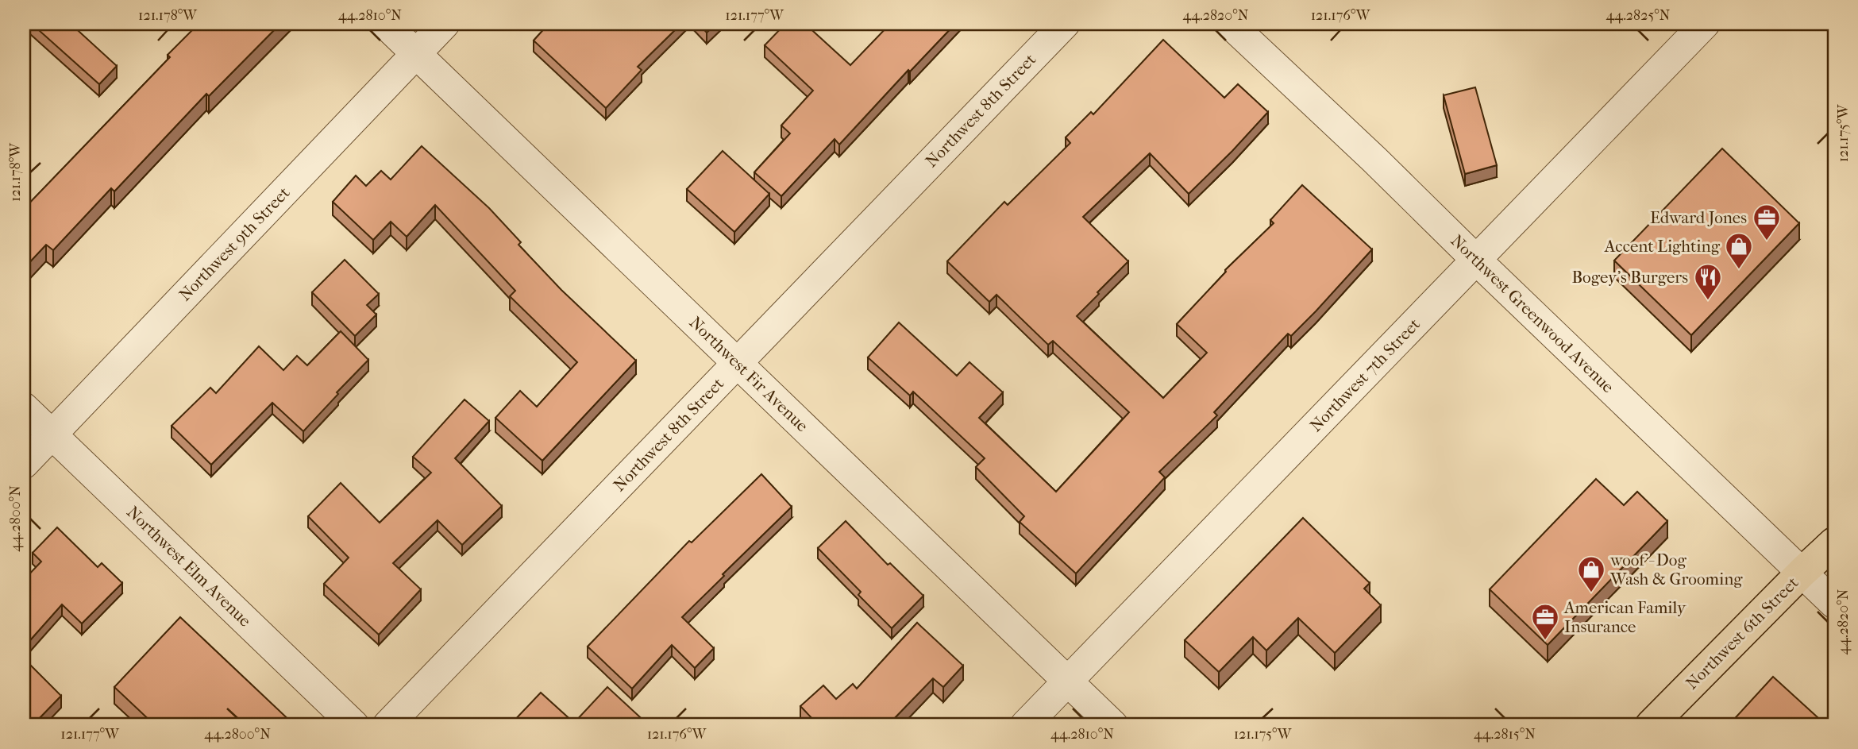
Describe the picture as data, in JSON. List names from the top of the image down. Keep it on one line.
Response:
{"streets":{"main road":["Northwest 6th Street"],"street":["Northwest 8th Street","Northwest 9th Street","Northwest Greenwood Avenue","Northwest Fir Avenue","Northwest 7th Street","Northwest Elm Avenue"]},"crossings":[["Northwest 8th Street","Northwest Fir Avenue"],["Northwest 9th Street","Northwest Fir Avenue"],["Northwest 9th Street","Northwest Elm Avenue"],["Northwest Greenwood Avenue","Northwest 7th Street"],["Northwest Greenwood Avenue","Northwest 6th Street"],["Northwest Fir Avenue","Northwest 7th Street"]],"places":{"office":["Edward Jones","American Family Insurance"],"shop":["Accent Lighting","woof - Dog Wash & Grooming"],"restaurant":["Bogey's Burgers"]},"coordinates":["121.178°W","44.2810°N","121.177°W","44.2820°N","121.176°W","44.2825°N","121.175°W","44.2800°N","44.2815°N"]}
